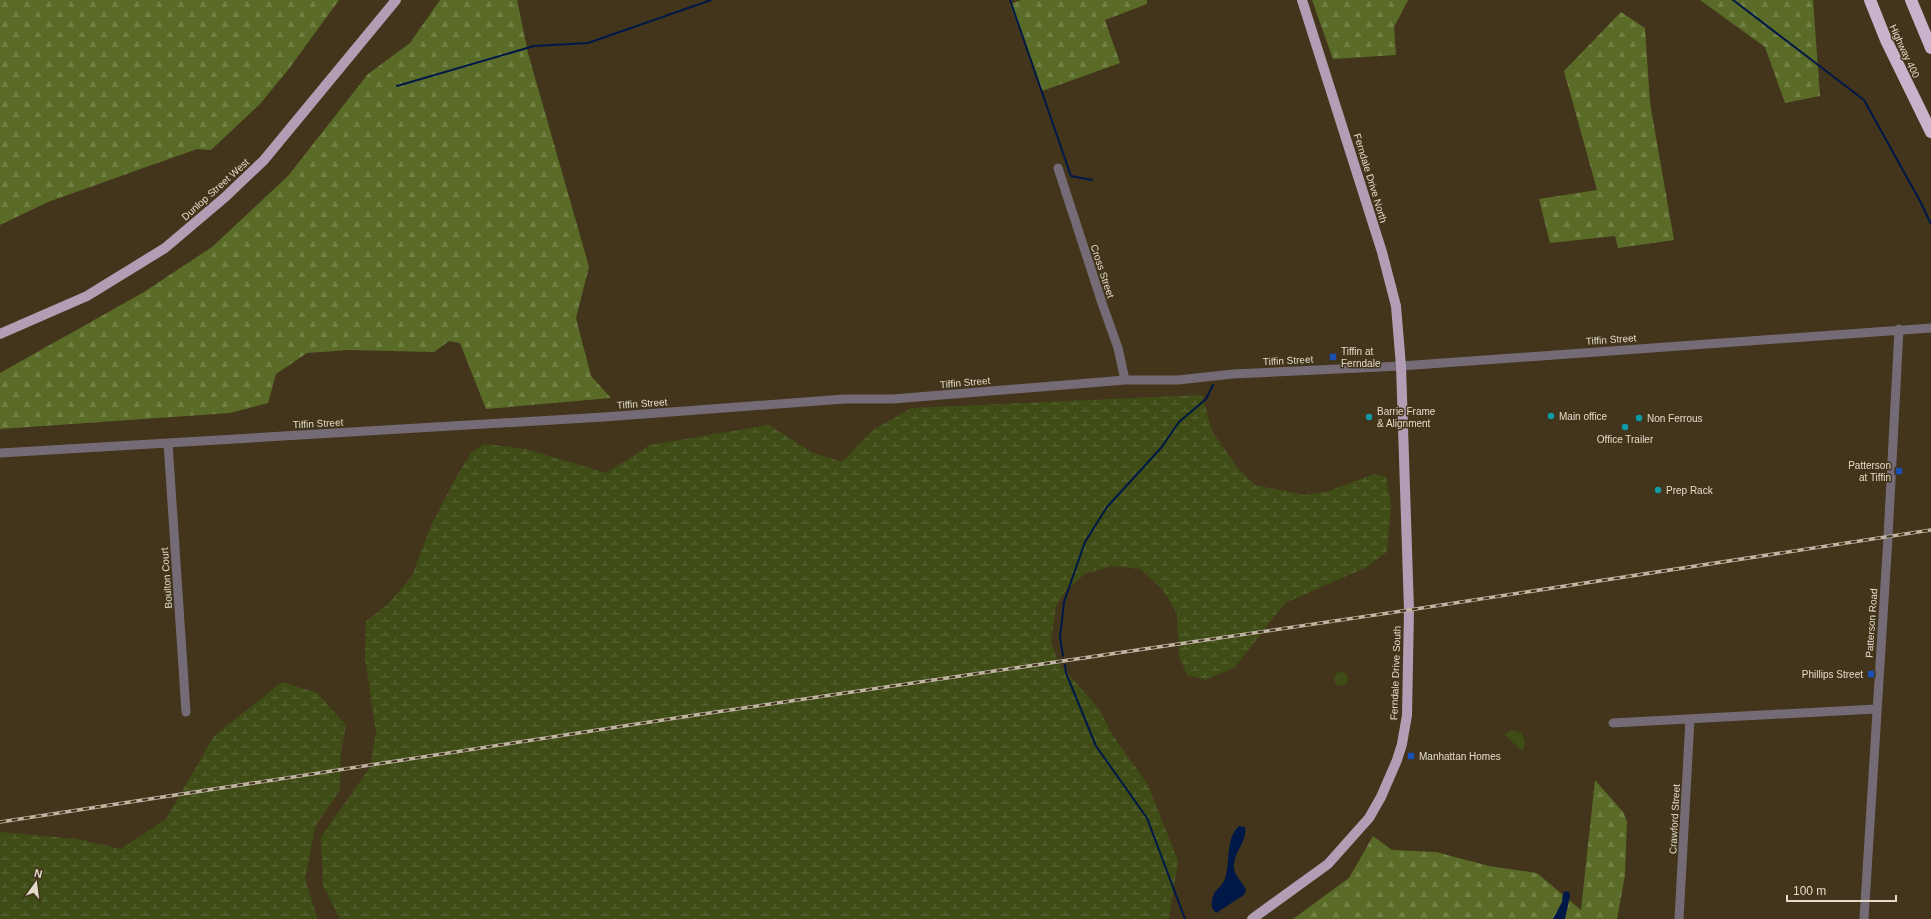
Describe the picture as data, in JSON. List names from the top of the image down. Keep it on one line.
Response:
{"streets":{"highway":["Highway 400"],"main road":["Ferndale Drive North","Dunlop Street West","Ferndale Drive South"],"street":["Cross Street","Tiffin Street","Boulton Court","Patterson Road","Crawford Street"]},"crossings":[["Ferndale Drive North","Tiffin Street"],["Ferndale Drive North","Ferndale Drive South"],["Cross Street","Tiffin Street"],["Tiffin Street","Boulton Court"],["Tiffin Street","Patterson Road"],["Tiffin Street","Ferndale Drive South"]],"places":{"transit":["Tiffin at Ferndale","Patterson at Tiffin","Phillips Street","Manhattan Homes"],"other":["Main office","Barrie Frame & Alignment","Non Ferrous","Office Trailer","Prep Rack"]},"scale_bar":"100 m","north":"top"}
